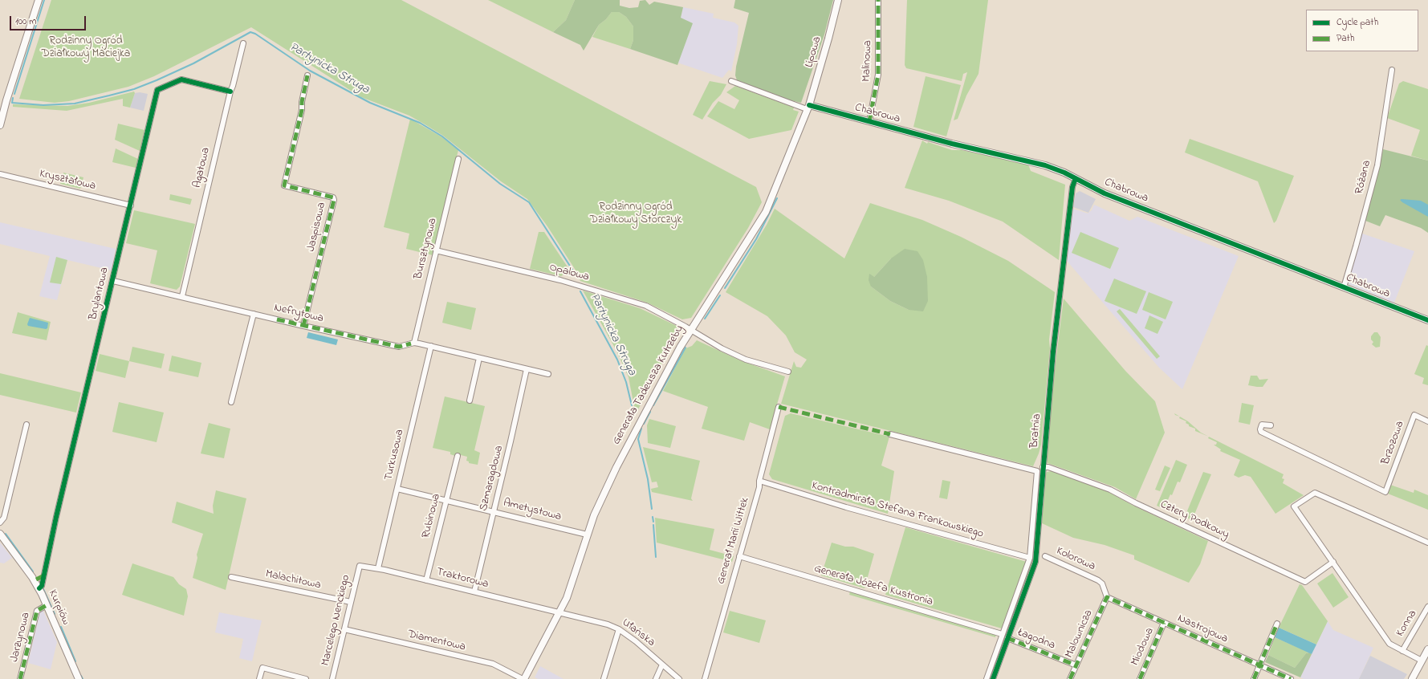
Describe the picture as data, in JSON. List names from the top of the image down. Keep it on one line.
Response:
{"streets":{"street":["Lipowa","Malinowa","Chabrowa","Agatowa","Różana","Kryształowa","Jaspisowa","Bursztynowa","Opalowa","Brylantowa","Nefrytowa","Generała Tadeusza Kutrzeby","Bratnia","Brzozowa","Turkusowa","Szmaragdowa","Ametystowa","Kontradmirała Stefana Frankowskiego","Rubinowa","Cztery Podkowy","Generał Marii Wittek","Kolorowa","Traktorowa","Malachitowa","Generała Józefa Kustronia","Kurpiów","Marcelego Nenckiego","Konna","Nastrojowa","Ułańska","Malownicza","Jarzynowa","Łagodna","Diamentowa","Miodowa"]},"crossings":[["Lipowa","Chabrowa"],["Lipowa","Generała Tadeusza Kutrzeby"],["Malinowa","Chabrowa"],["Chabrowa","Różana"],["Chabrowa","Generała Tadeusza Kutrzeby"],["Chabrowa","Bratnia"],["Agatowa","Brylantowa"],["Agatowa","Nefrytowa"],["Kryształowa","Brylantowa"],["Jaspisowa","Nefrytowa"],["Bursztynowa","Opalowa"],["Bursztynowa","Nefrytowa"],["Opalowa","Generała Tadeusza Kutrzeby"],["Brylantowa","Nefrytowa"],["Brylantowa","Kurpiów"],["Nefrytowa","Turkusowa"],["Nefrytowa","Szmaragdowa"],["Generała Tadeusza Kutrzeby","Ametystowa"],["Generała Tadeusza Kutrzeby","Traktorowa"],["Generała Tadeusza Kutrzeby","Ułańska"],["Generała Tadeusza Kutrzeby","Diamentowa"],["Bratnia","Cztery Podkowy"],["Bratnia","Łagodna"],["Turkusowa","Ametystowa"],["Turkusowa","Traktorowa"],["Szmaragdowa","Ametystowa"],["Szmaragdowa","Traktorowa"],["Ametystowa","Rubinowa"],["Kontradmirała Stefana Frankowskiego","Generał Marii Wittek"],["Rubinowa","Traktorowa"],["Generał Marii Wittek","Generała Józefa Kustronia"],["Kolorowa","Nastrojowa"],["Kolorowa","Malownicza"],["Traktorowa","Marcelego Nenckiego"],["Traktorowa","Ułańska"],["Malachitowa","Marcelego Nenckiego"],["Kurpiów","Jarzynowa"],["Marcelego Nenckiego","Diamentowa"],["Nastrojowa","Malownicza"],["Nastrojowa","Miodowa"],["Malownicza","Łagodna"]],"water":["Partynicka Struga"],"parks":["Rodzinny Ogród Działkowy Maciejka","Rodzinny Ogród Działkowy Storczyk"],"legend":["Cycle path","Path"],"scale_bar":"100 m"}
